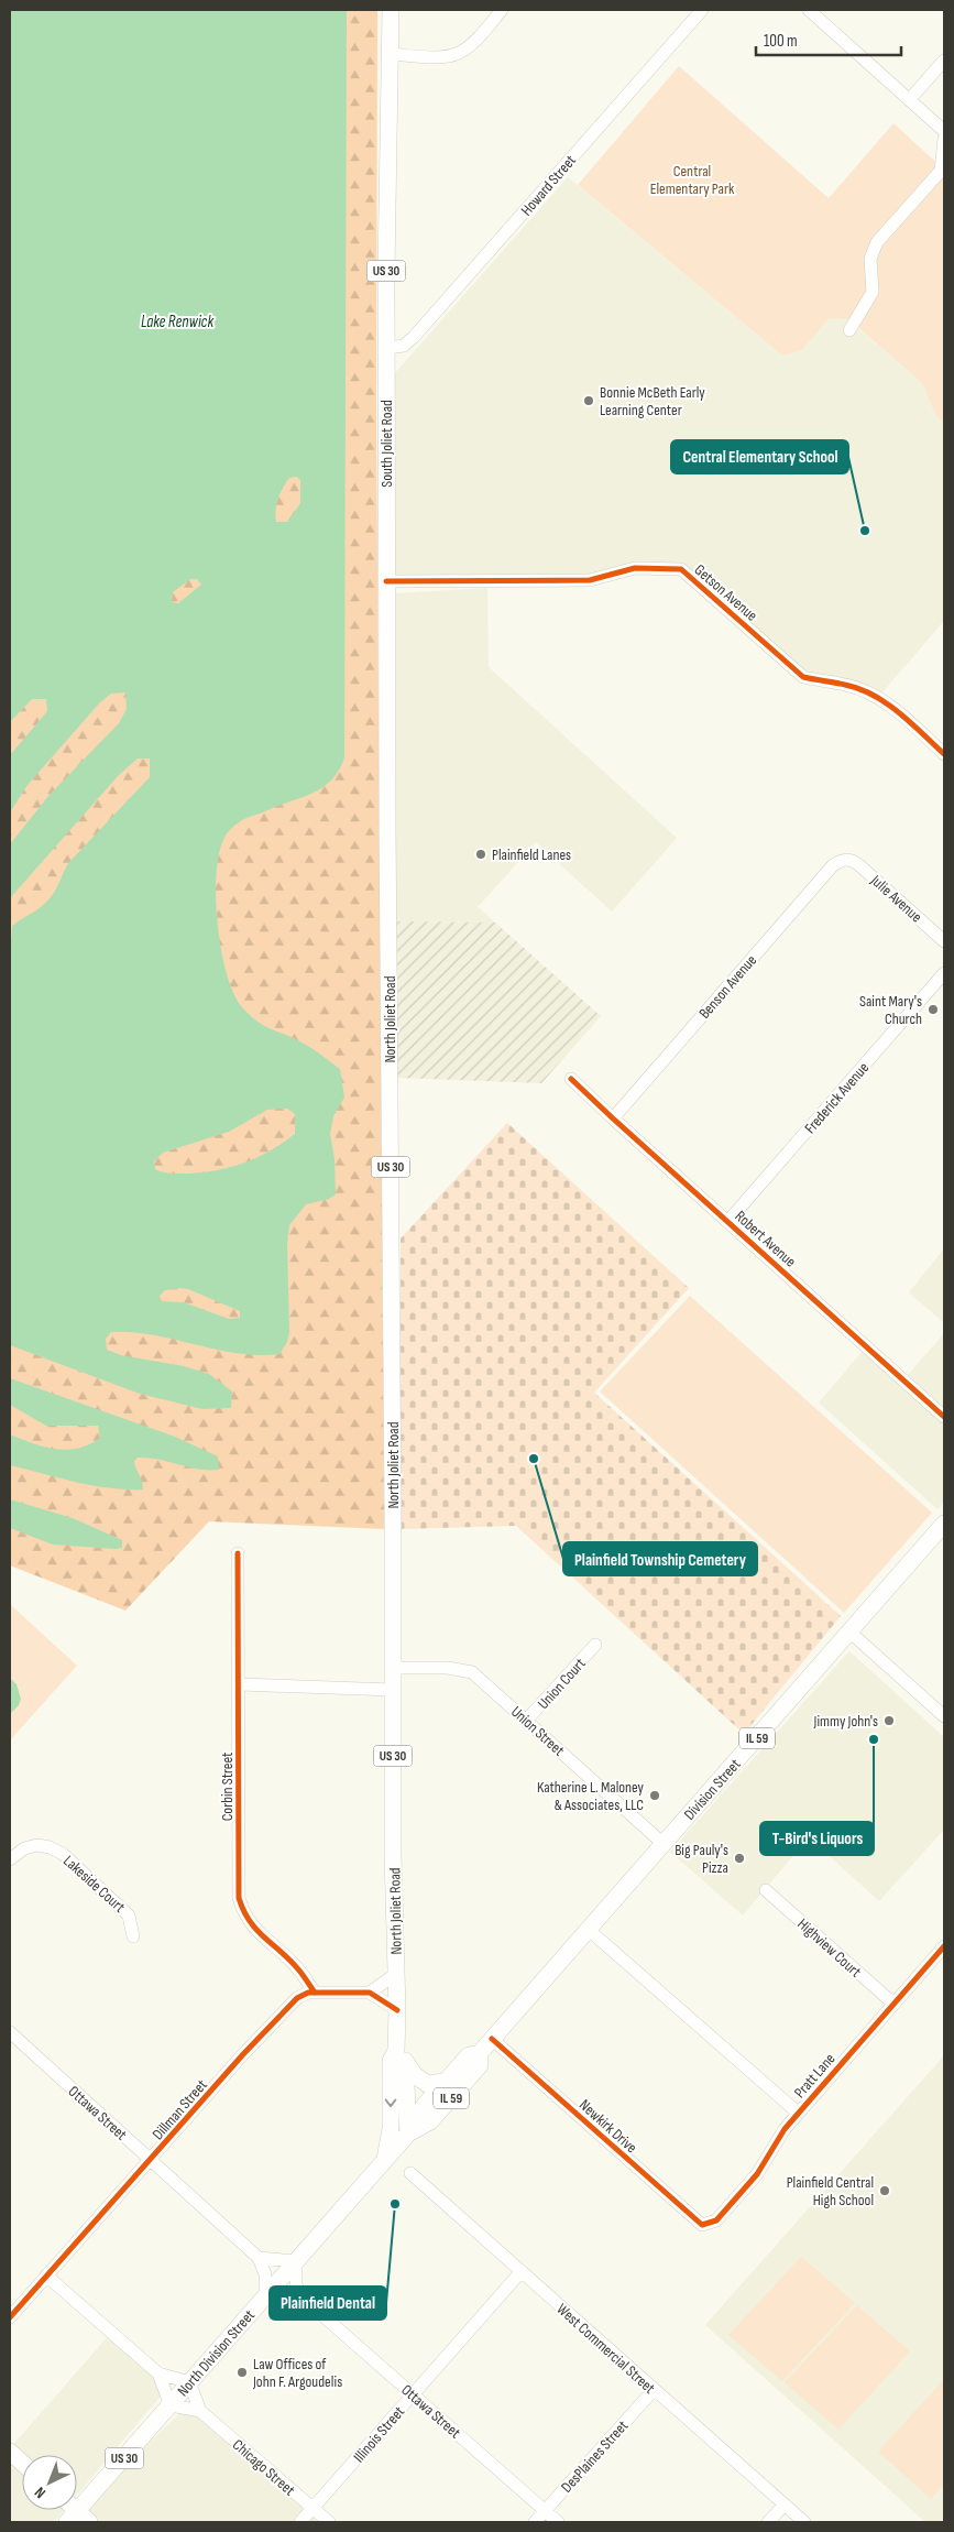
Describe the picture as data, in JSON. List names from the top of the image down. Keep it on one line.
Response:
{"streets":{"main road":["US 30","South Joliet Road","North Joliet Road","IL 59","Division Street","North Division Street"],"street":["Howard Street","Getson Avenue","Julie Avenue","Benson Avenue","Frederick Avenue","Robert Avenue","Union Court","Union Street","Corbin Street","Lakeside Court","Highview Court","Pratt Lane","Dillman Street","Ottawa Street","Newkirk Drive","West Commercial Street","Illinois Street","DesPlaines Street","Chicago Street"]},"crossings":[["Howard Street","South Joliet Road"],["South Joliet Road","Getson Avenue"],["South Joliet Road","North Joliet Road"],["Julie Avenue","Benson Avenue"],["Benson Avenue","Robert Avenue"],["North Joliet Road","Union Street"],["North Joliet Road","Division Street"],["North Joliet Road","North Division Street"],["Frederick Avenue","Robert Avenue"],["Union Court","Union Street"],["Union Street","Division Street"],["Corbin Street","Dillman Street"],["Division Street","Newkirk Drive"],["Division Street","North Division Street"],["Highview Court","Pratt Lane"],["Pratt Lane","Newkirk Drive"],["Dillman Street","Ottawa Street"],["Ottawa Street","North Division Street"],["Ottawa Street","Illinois Street"],["Ottawa Street","DesPlaines Street"],["West Commercial Street","Illinois Street"],["West Commercial Street","DesPlaines Street"],["North Division Street","Chicago Street"],["Illinois Street","Chicago Street"]],"water":["Lake Renwick"],"parks":["Central Elementary Park"],"places":["Bonnie McBeth Early Learning Center","Central Elementary School","Plainfield Lanes","Saint Mary's Church","Plainfield Township Cemetery","Jimmy John's","T-Bird's Liquors","Katherine L. Maloney & Associates, LLC","Big Pauly's Pizza","Plainfield Central High School","Plainfield Dental","Law Offices of John F. Argoudelis"],"scale_bar":"100 m","north":"bottom left"}
